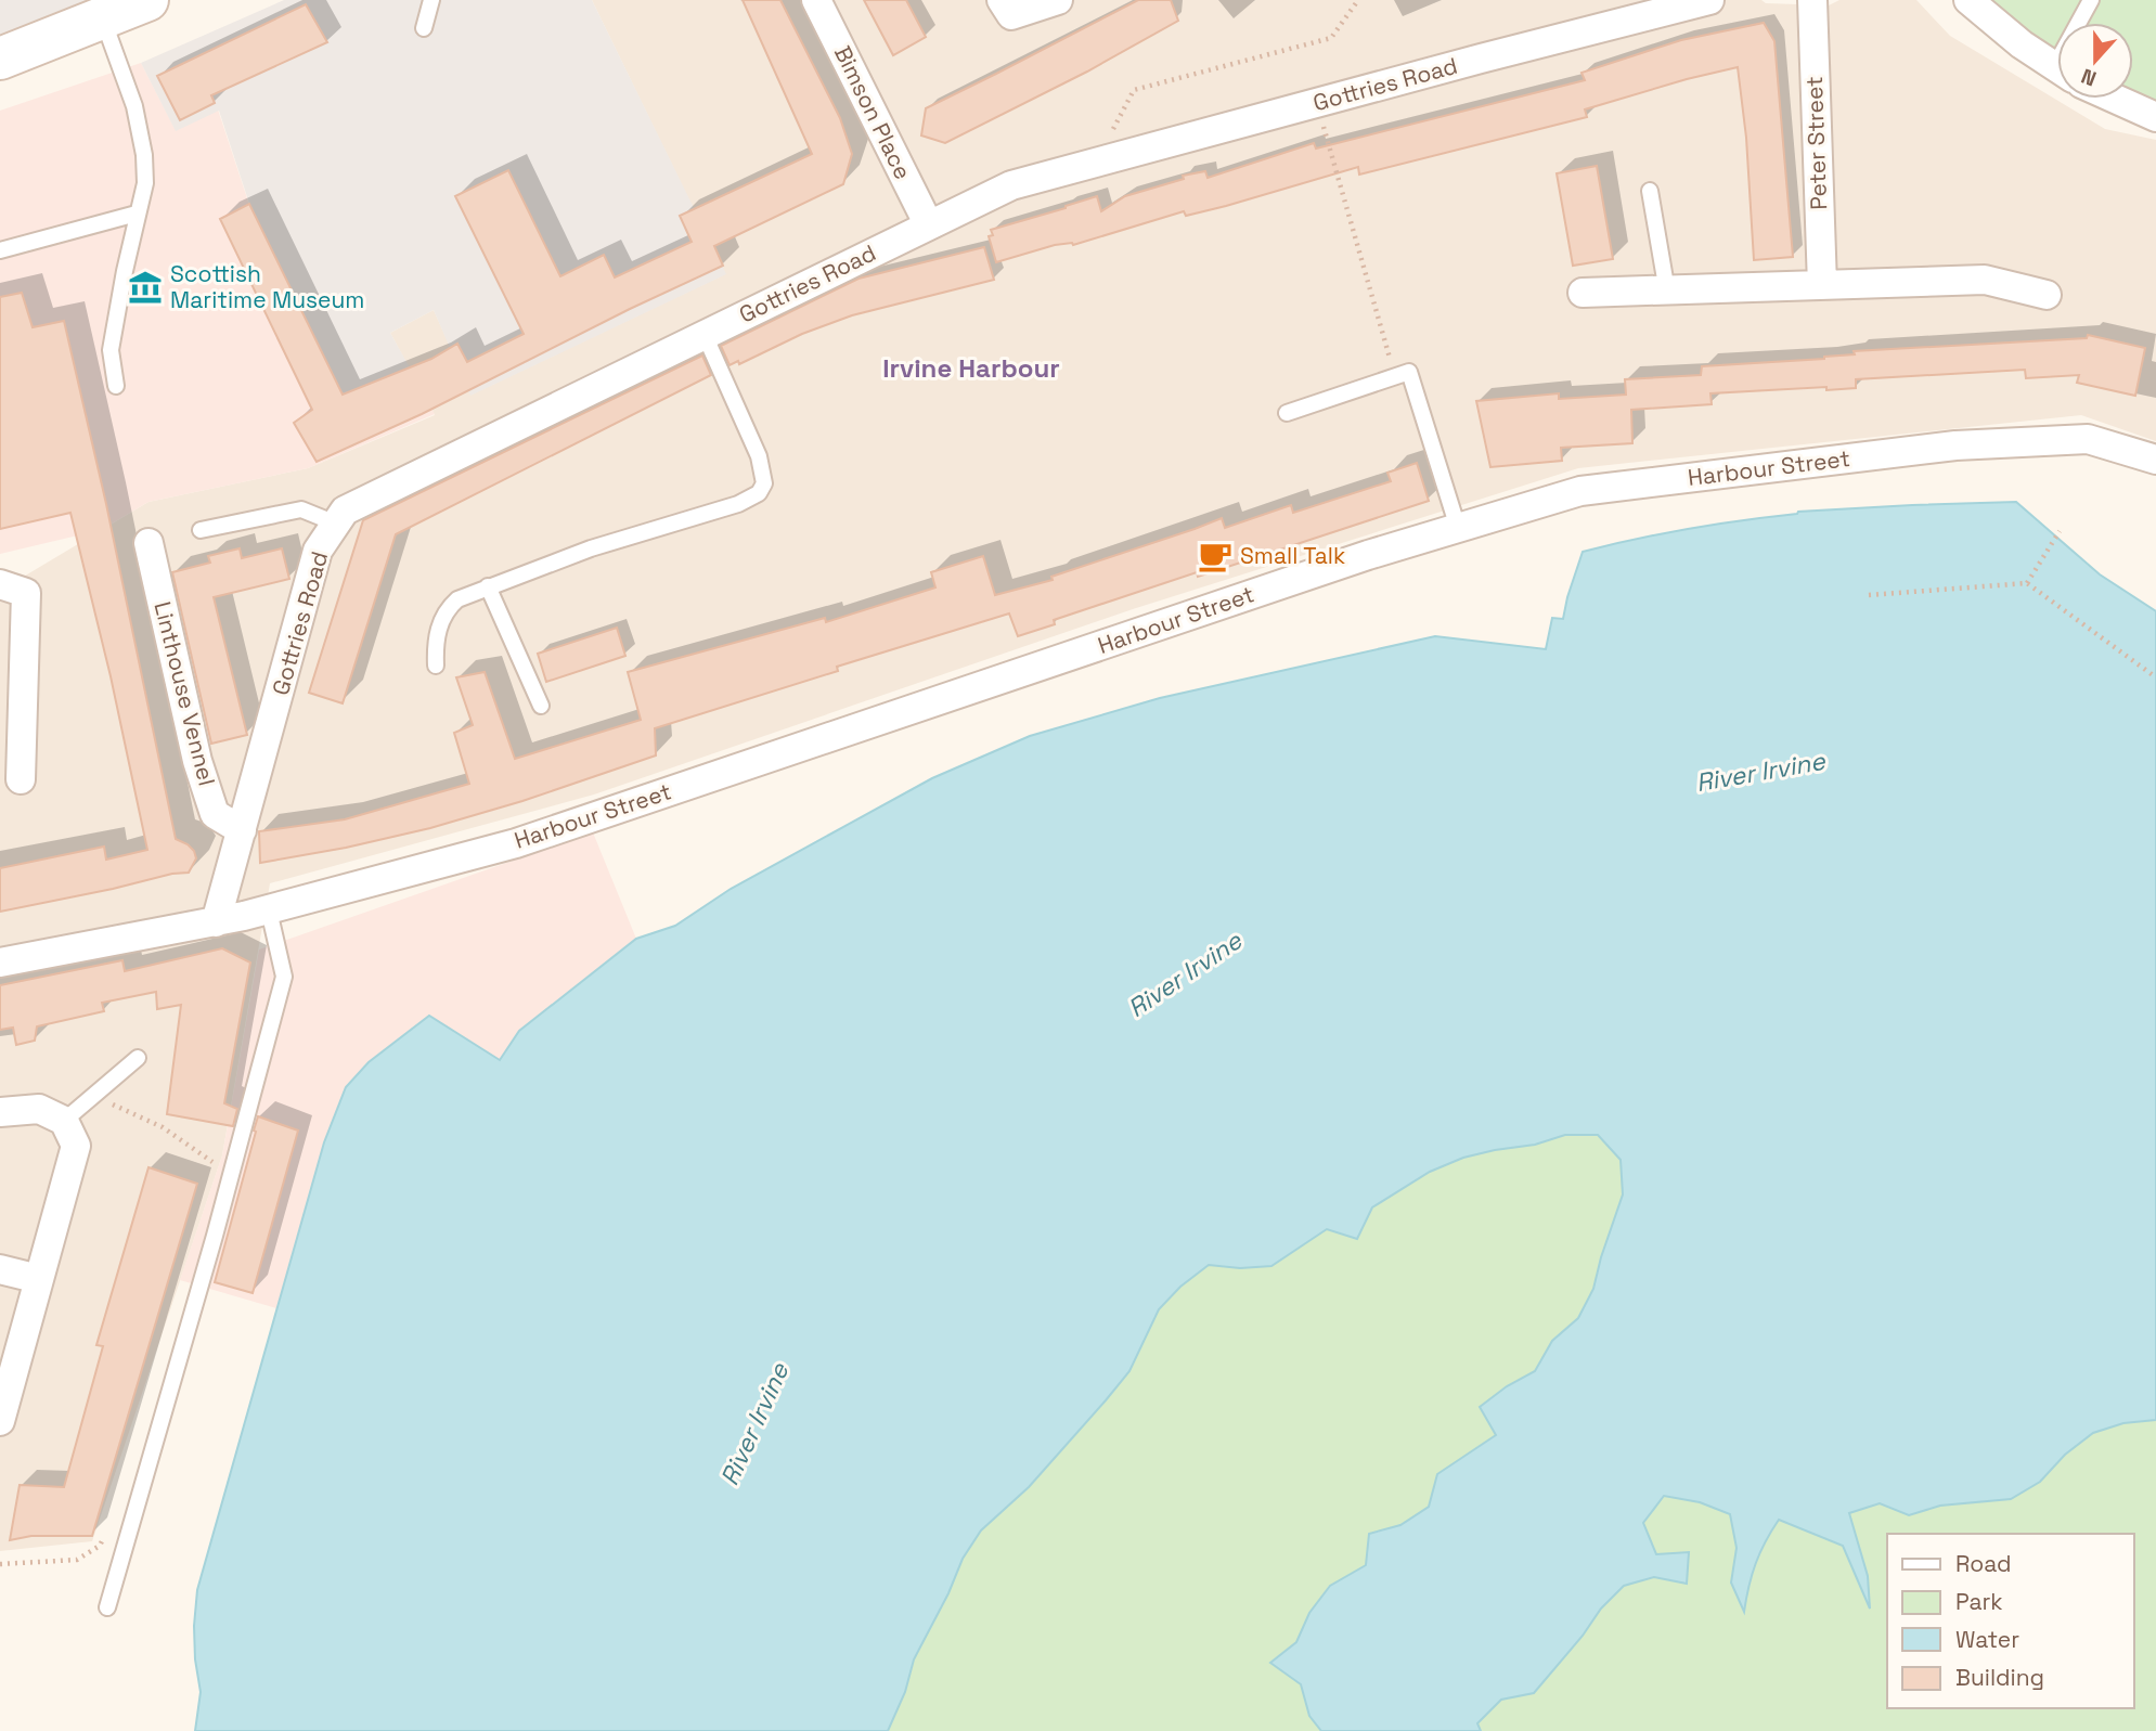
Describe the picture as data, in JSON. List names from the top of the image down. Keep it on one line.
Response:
{"streets":{"street":["Gottries Road","Bimson Place","Peter Street","Harbour Street","Linthouse Vennel"]},"crossings":[["Gottries Road","Bimson Place"],["Gottries Road","Harbour Street"],["Gottries Road","Linthouse Vennel"]],"districts":["Irvine Harbour"],"water":["River Irvine"],"places":{"museum":["Scottish Maritime Museum"],"cafe":["Small Talk"]},"legend":["Road","Park","Water","Building"],"north":"bottom"}
